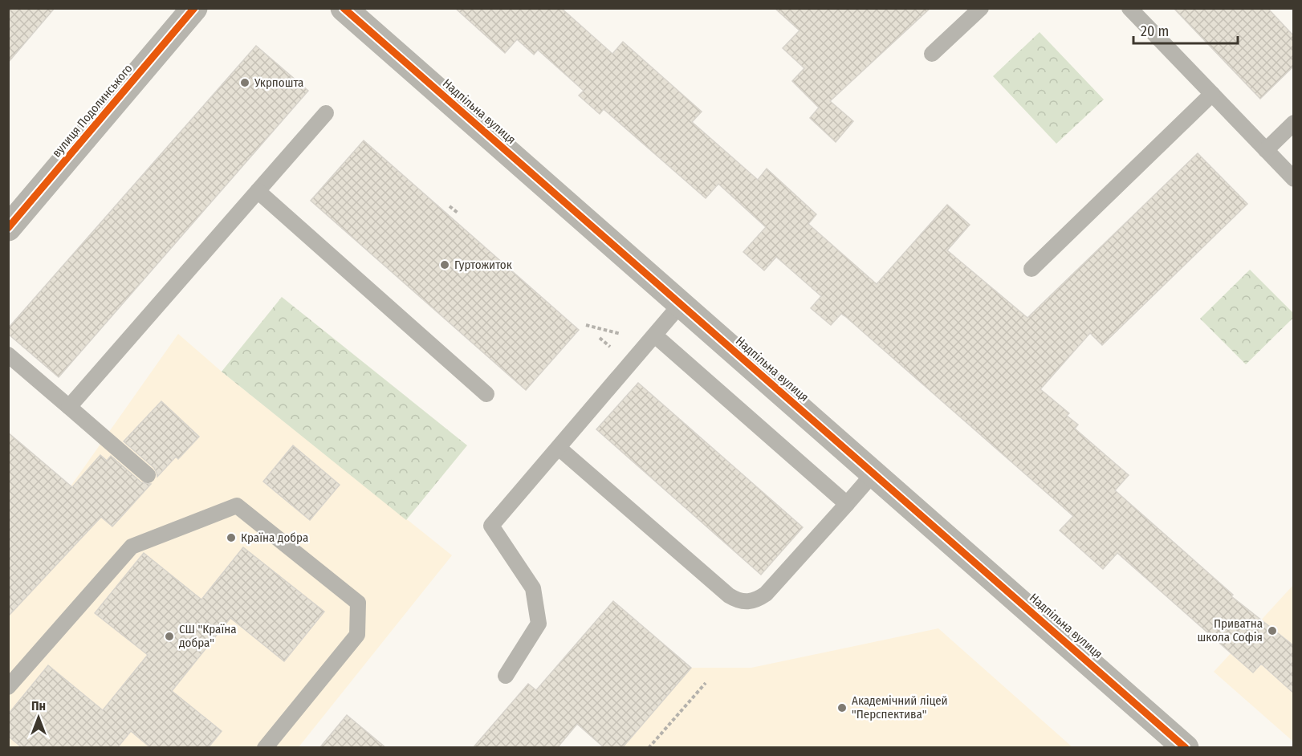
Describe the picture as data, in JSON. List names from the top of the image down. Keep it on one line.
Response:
{"streets":{"street":["вулиця Подолинського","Надпільна вулиця"]},"places":["Укрпошта","Гуртожиток","Країна добра","Приватна школа Софія","СШ \"Країна добра\"","Академічний ліцей \"Перспектива\""],"scale_bar":"20 m","north":"top"}
